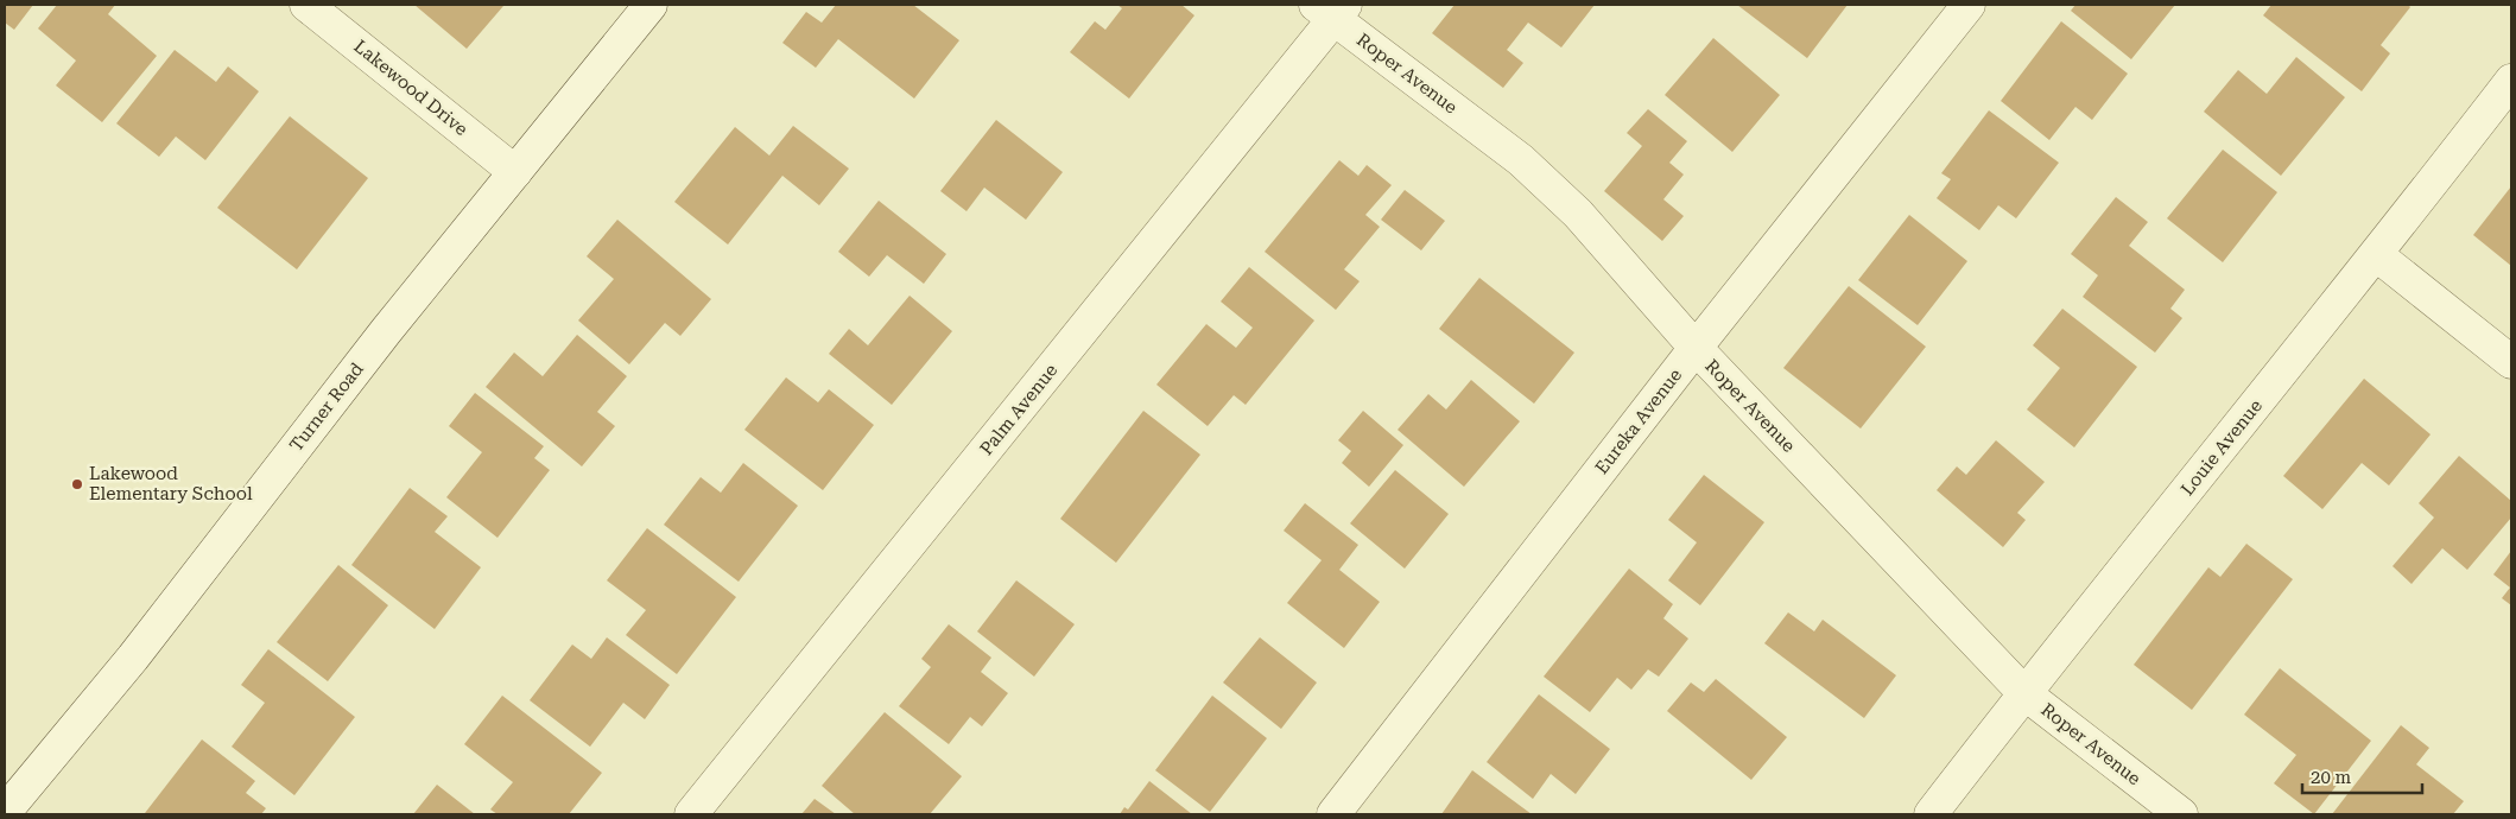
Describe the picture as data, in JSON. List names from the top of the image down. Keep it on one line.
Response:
{"streets":{"street":["Roper Avenue","Lakewood Drive","Turner Road","Palm Avenue","Eureka Avenue","Louie Avenue"]},"crossings":[["Roper Avenue","Palm Avenue"],["Roper Avenue","Eureka Avenue"],["Roper Avenue","Louie Avenue"],["Lakewood Drive","Turner Road"]],"places":["Lakewood Elementary School"],"scale_bar":"20 m"}
